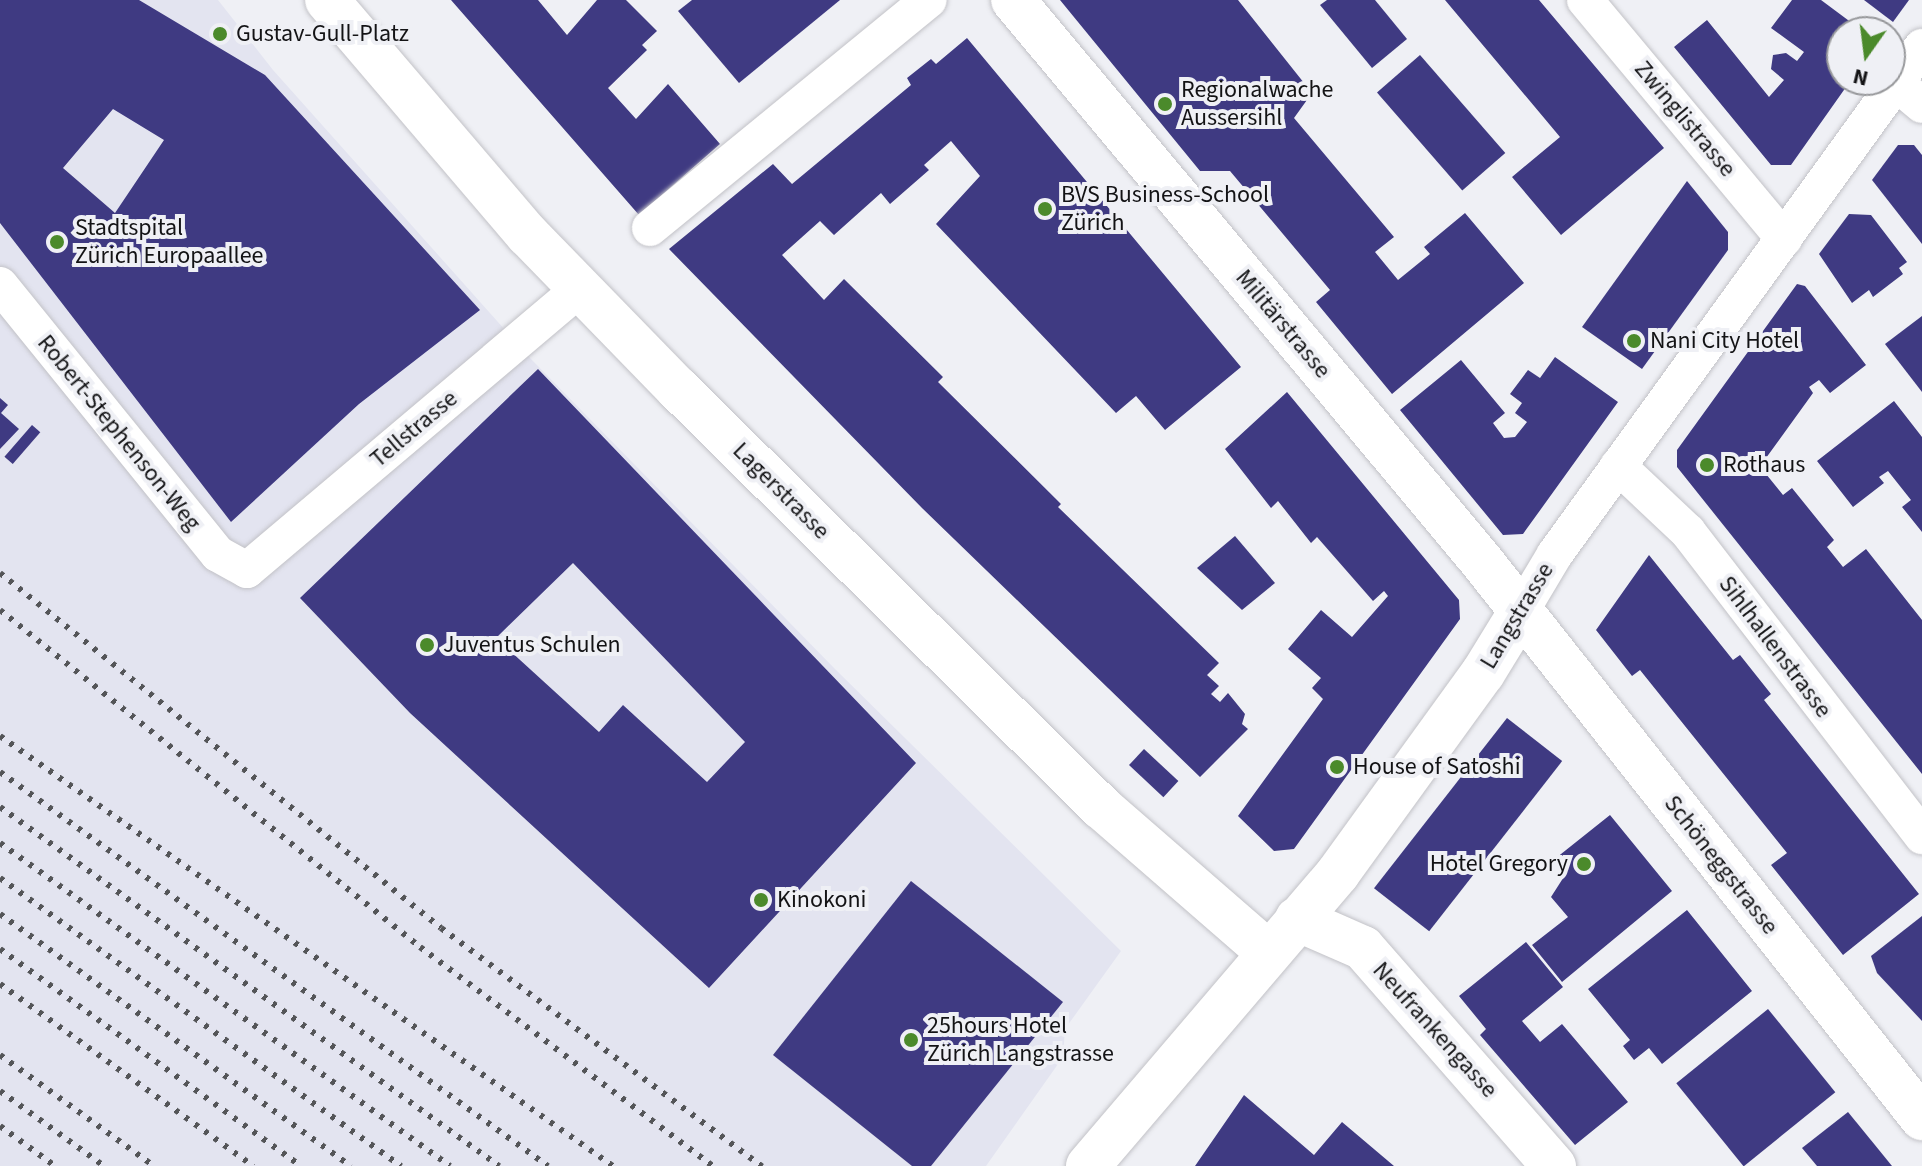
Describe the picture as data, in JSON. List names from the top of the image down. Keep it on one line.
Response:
{"streets":{"street":["Zwinglistrasse","Militärstrasse","Tellstrasse","Robert-Stephenson-Weg","Lagerstrasse","Langstrasse","Sihlhallenstrasse","Schöneggstrasse","Neufrankengasse"]},"crossings":[["Zwinglistrasse","Langstrasse"],["Militärstrasse","Langstrasse"],["Militärstrasse","Schöneggstrasse"],["Tellstrasse","Robert-Stephenson-Weg"],["Tellstrasse","Lagerstrasse"],["Lagerstrasse","Langstrasse"],["Langstrasse","Sihlhallenstrasse"],["Langstrasse","Schöneggstrasse"],["Langstrasse","Neufrankengasse"]],"places":["Gustav-Gull-Platz","Regionalwache Aussersihl","BVS Business-School Zürich","Stadtspital Zürich Europaallee","Nani City Hotel","Rothaus","Juventus Schulen","House of Satoshi","Hotel Gregory","Kinokoni","25hours Hotel Zürich Langstrasse"],"north":"bottom"}
